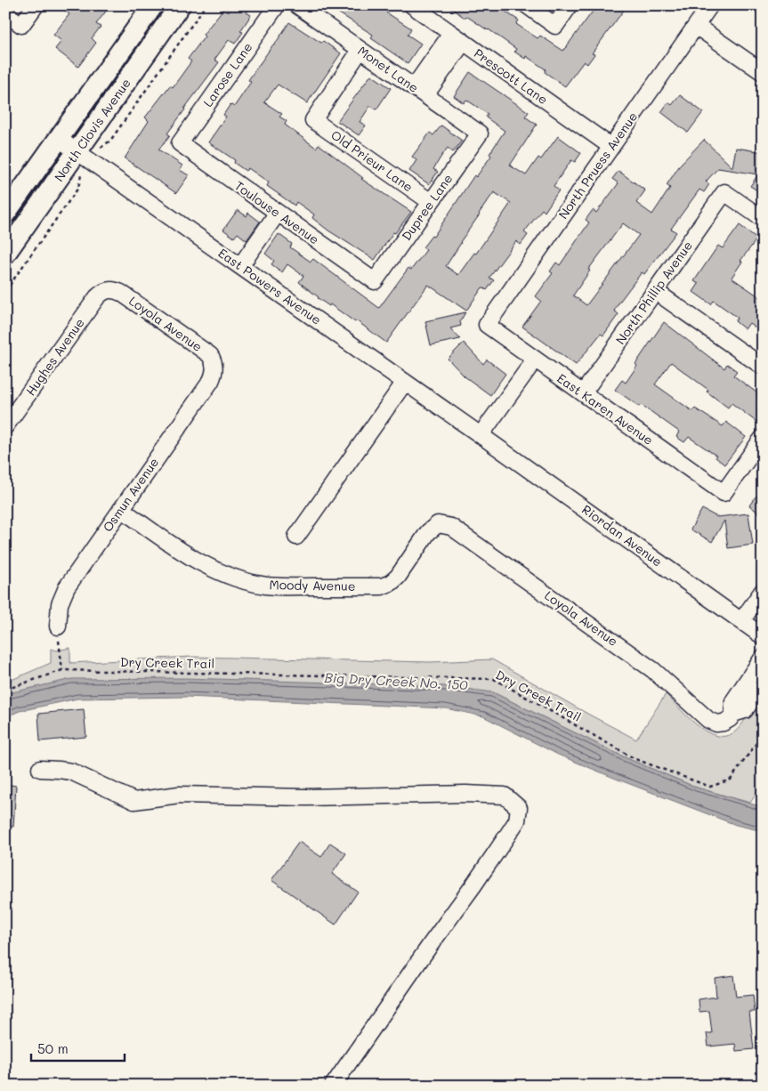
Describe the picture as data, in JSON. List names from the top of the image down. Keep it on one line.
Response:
{"streets":{"main road":["North Clovis Avenue"],"street":["Monet Lane","Larose Lane","Prescott Lane","Old Prieur Lane","North Pruess Avenue","Dupree Lane","Toulouse Avenue","East Powers Avenue","North Phillip Avenue","Loyola Avenue","Hughes Avenue","East Karen Avenue","Osmun Avenue","Riordan Avenue","Moody Avenue"],"path":["Dry Creek Trail"]},"crossings":[["Monet Lane","Old Prieur Lane"],["Monet Lane","Dupree Lane"],["Larose Lane","Toulouse Avenue"],["Prescott Lane","North Pruess Avenue"],["North Clovis Avenue","East Powers Avenue"],["Old Prieur Lane","Dupree Lane"],["North Pruess Avenue","East Karen Avenue"],["Dupree Lane","Toulouse Avenue"],["East Powers Avenue","Riordan Avenue"],["North Phillip Avenue","East Karen Avenue"],["Loyola Avenue","Hughes Avenue"],["Loyola Avenue","Osmun Avenue"],["Loyola Avenue","Moody Avenue"],["Osmun Avenue","Moody Avenue"]],"water":["Big Dry Creek No. 150"],"scale_bar":"50 m"}
